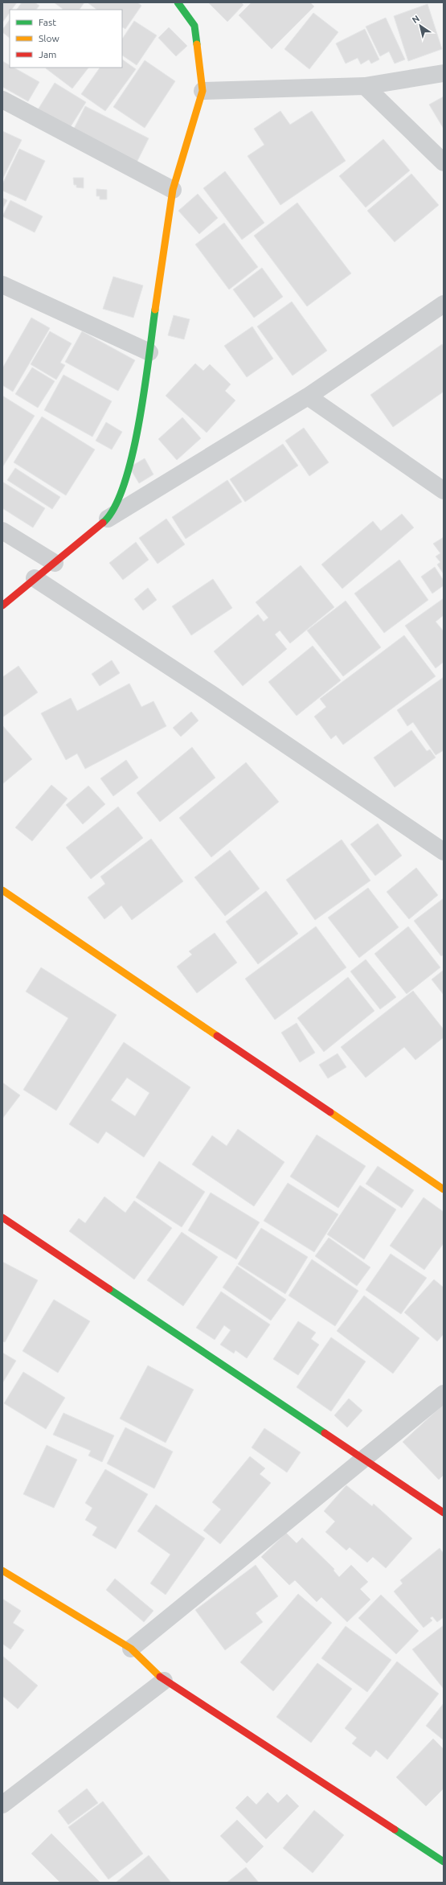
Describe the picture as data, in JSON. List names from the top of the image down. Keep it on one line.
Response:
{"legend":["Fast","Slow","Jam"],"north":"top left"}
